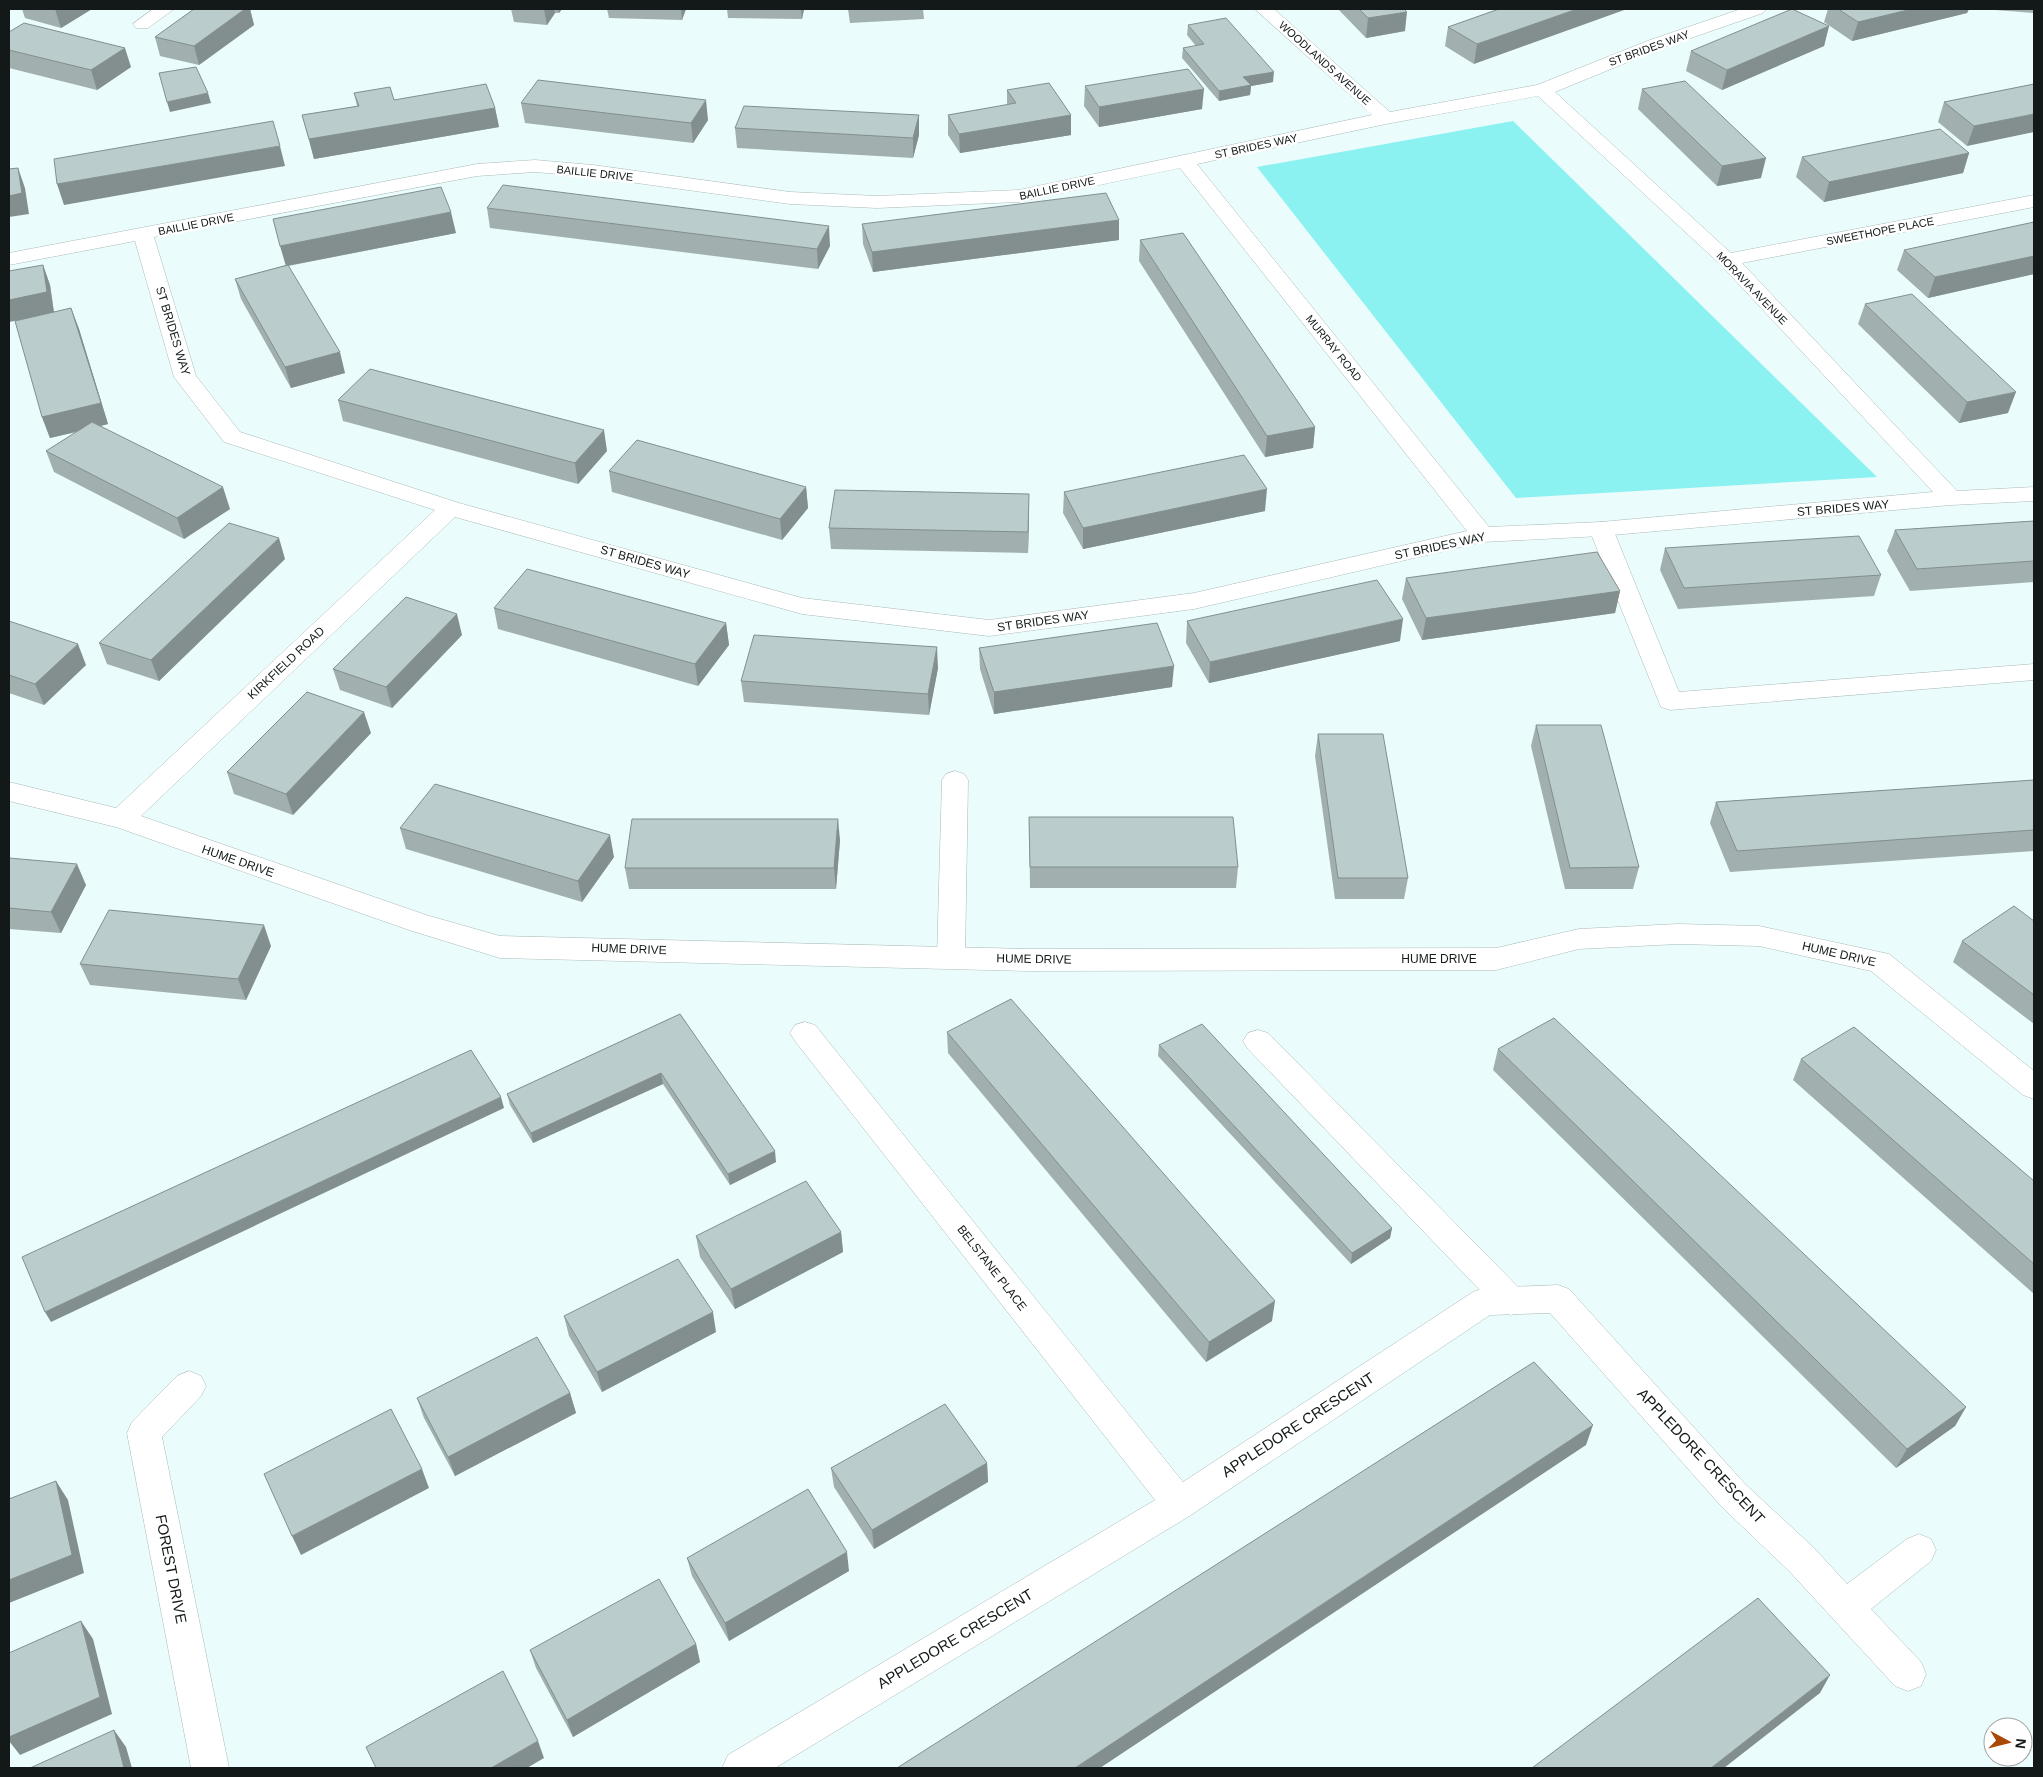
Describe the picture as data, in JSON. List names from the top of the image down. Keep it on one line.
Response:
{"streets":{"street":["ST BRIDES WAY","WOODLANDS AVENUE","BAILLIE DRIVE","SWEETHOPE PLACE","MORAVIA AVENUE","MURRAY ROAD","KIRKFIELD ROAD","HUME DRIVE","BELSTANE PLACE","APPLEDORE CRESCENT","FOREST DRIVE"]},"crossings":[["ST BRIDES WAY","WOODLANDS AVENUE"],["ST BRIDES WAY","BAILLIE DRIVE"],["ST BRIDES WAY","MORAVIA AVENUE"],["ST BRIDES WAY","MURRAY ROAD"],["ST BRIDES WAY","KIRKFIELD ROAD"],["BAILLIE DRIVE","MURRAY ROAD"],["SWEETHOPE PLACE","MORAVIA AVENUE"],["KIRKFIELD ROAD","HUME DRIVE"],["BELSTANE PLACE","APPLEDORE CRESCENT"]],"north":"right"}
